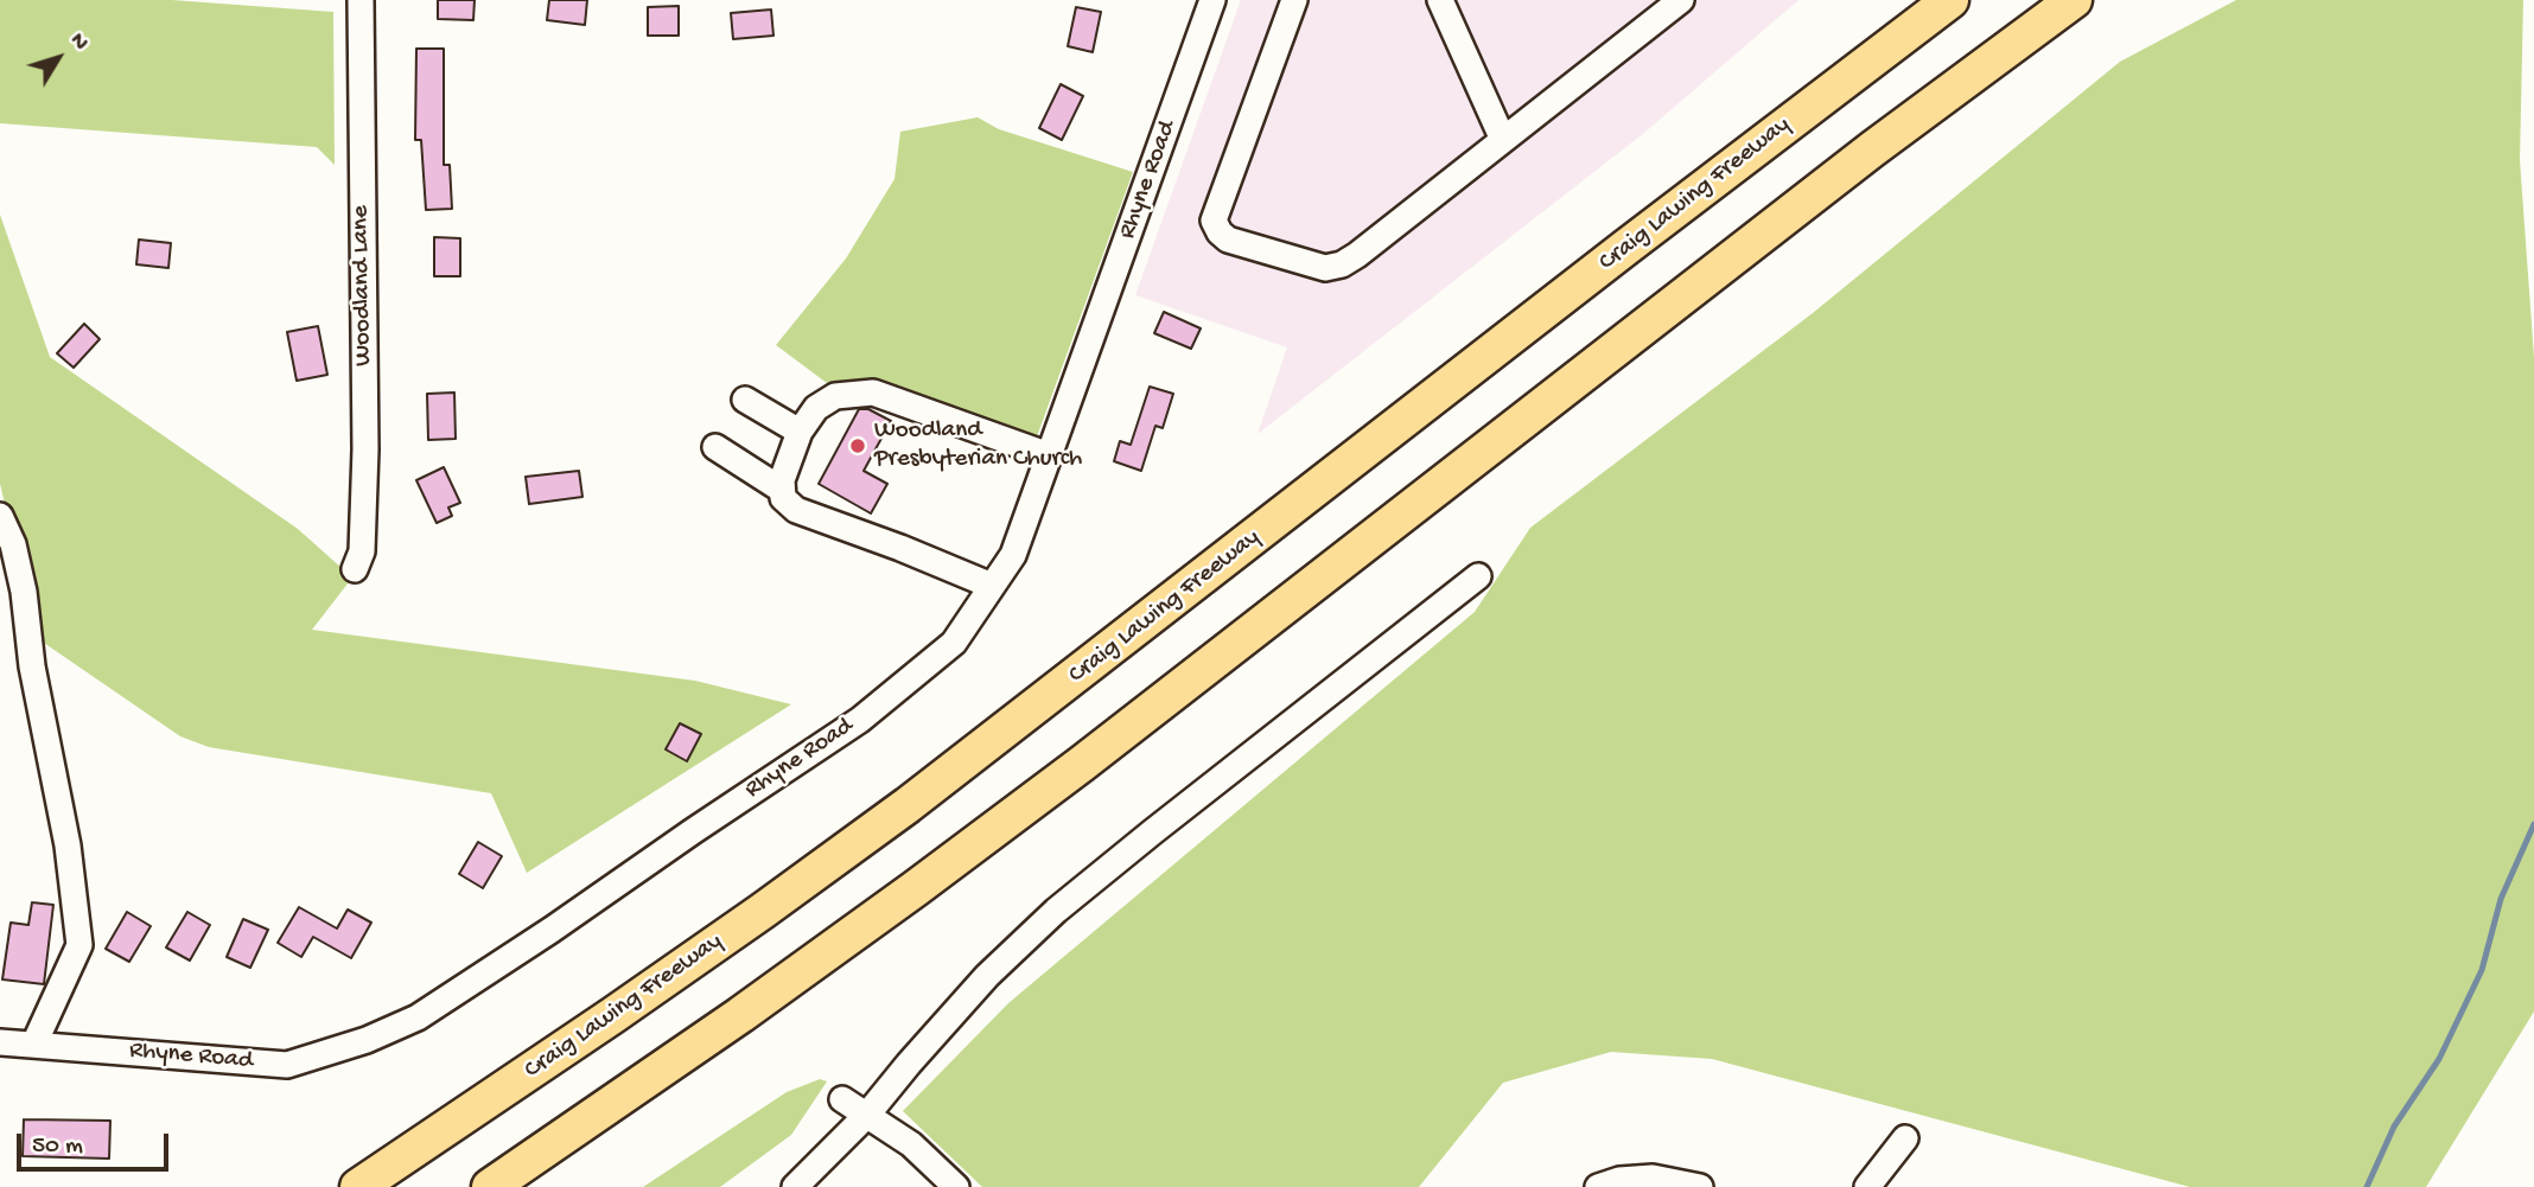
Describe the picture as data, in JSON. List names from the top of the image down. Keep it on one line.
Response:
{"streets":{"highway":["Craig Lawing Freeway"],"street":["Rhyne Road","Woodland Lane"]},"places":["Woodland Presbyterian Church"],"scale_bar":"50 m","north":"top right"}
